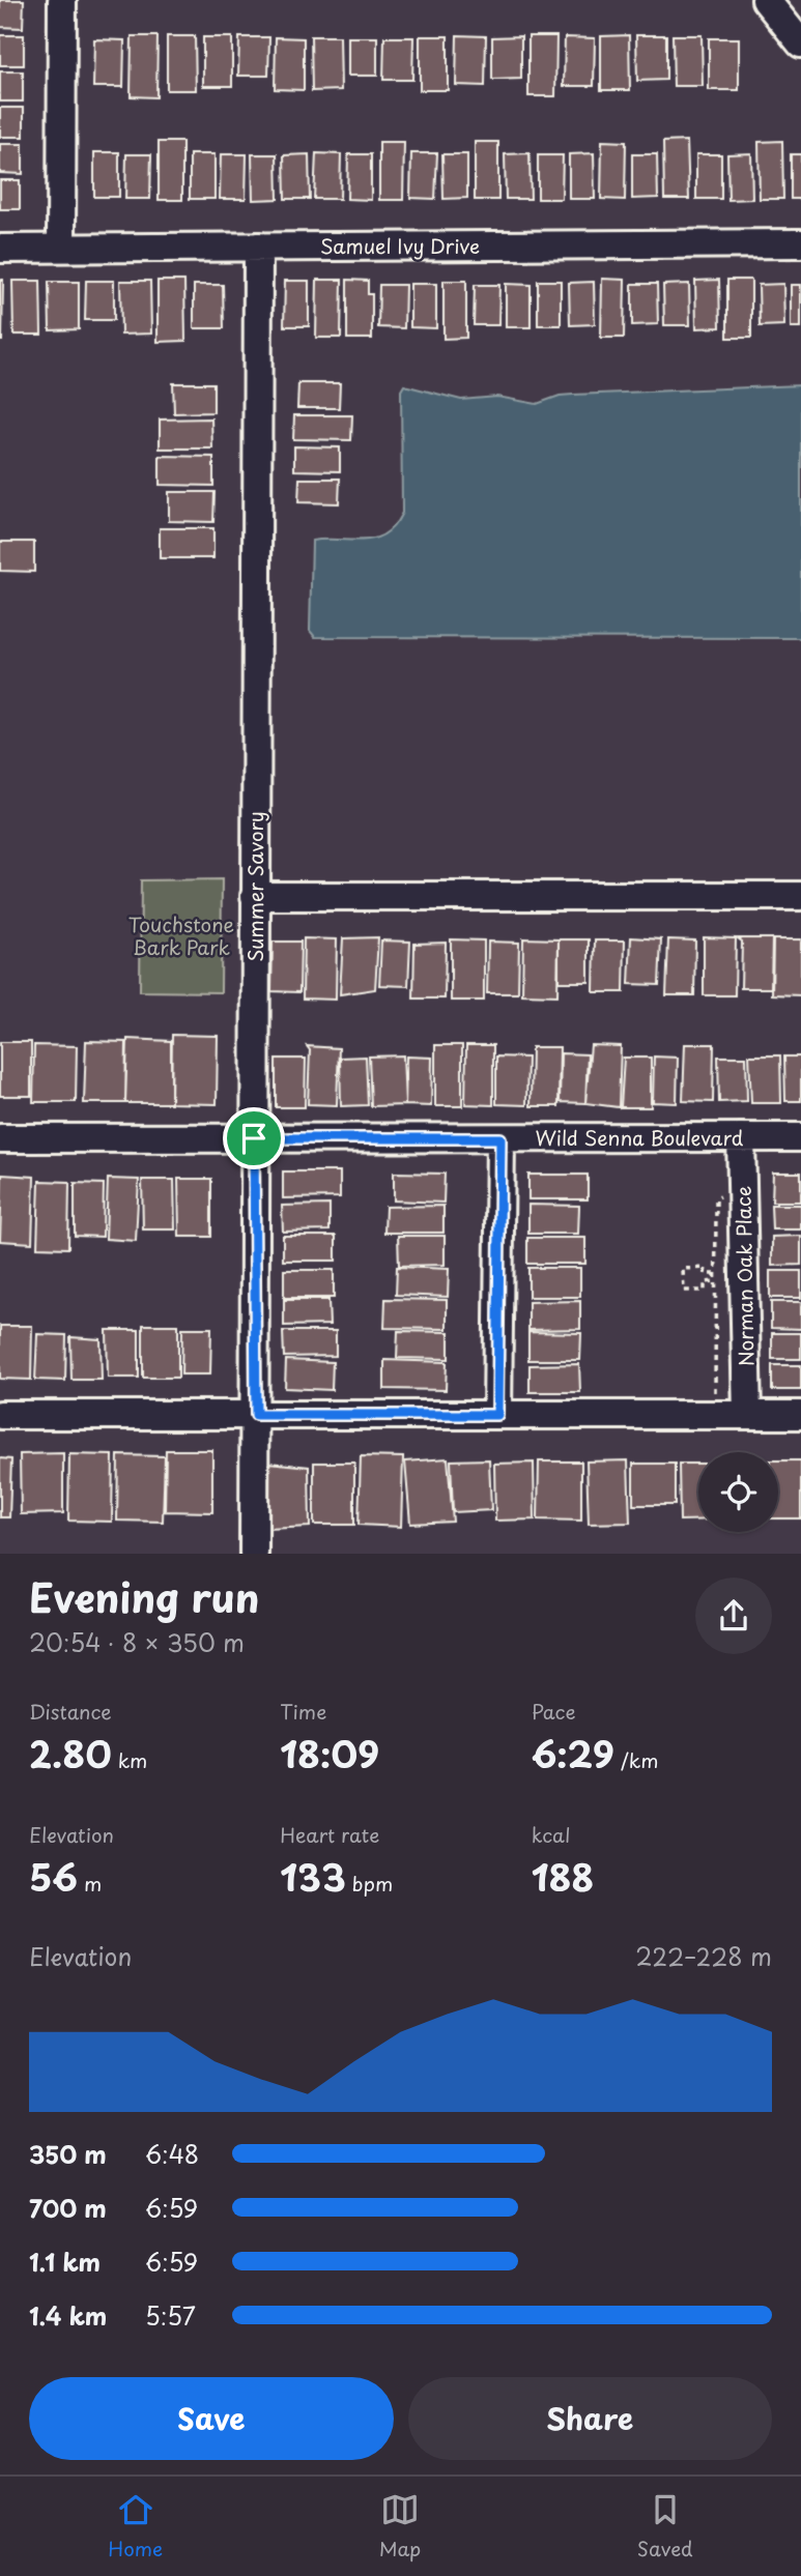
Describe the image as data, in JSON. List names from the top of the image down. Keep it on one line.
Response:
{"streets":{"street":["Samuel Ivy Drive","Summer Savory","Wild Senna Boulevard","Norman Oak Place"]},"crossings":[["Samuel Ivy Drive","Summer Savory"],["Summer Savory","Wild Senna Boulevard"],["Wild Senna Boulevard","Norman Oak Place"]],"parks":["Touchstone Bark Park"],"page":{"heading":["Evening run","20:54 · 8 × 350 m"],"stats":[["Distance","2.80 km"],["Time","18:09"],["Pace","6:29 /km"],["Elevation","56 m"],["Heart rate","133 bpm"],["kcal","188"]],"chart":["Elevation","222–228 m"],"list":[{"name":"350 m","note":"6:48"},{"name":"700 m","note":"6:59"},{"name":"1.1 km","note":"6:59"},{"name":"1.4 km","note":"5:57"}],"buttons":["Save","Share"],"tabs":["Home","Map","Saved"]}}
